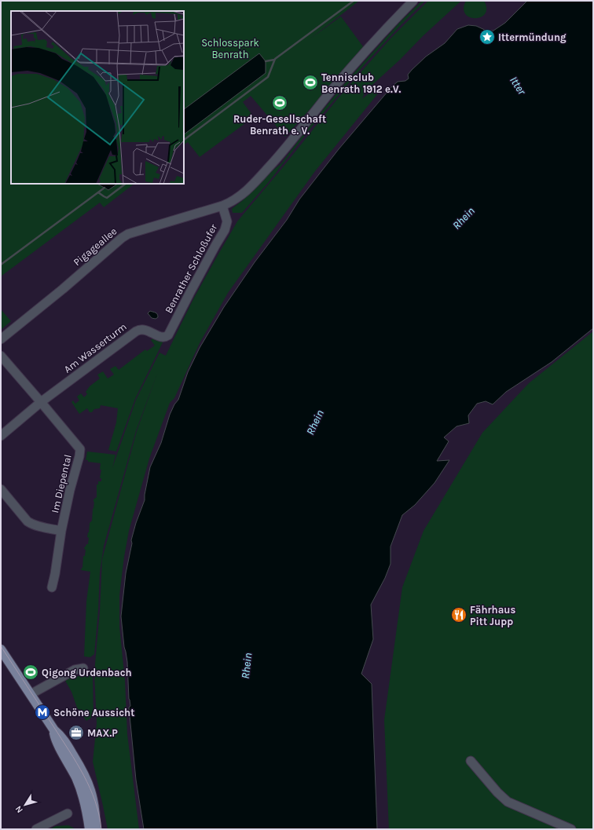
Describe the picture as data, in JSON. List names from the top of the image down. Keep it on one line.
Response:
{"streets":{"street":["Pigageallee","Benrather Schloßufer","Am Wasserturm","Im Diepental"]},"crossings":[["Pigageallee","Benrather Schloßufer"],["Benrather Schloßufer","Am Wasserturm"],["Am Wasserturm","Im Diepental"]],"water":["Itter","Rhein"],"parks":["Schlosspark Benrath"],"places":{"place":["Ittermündung"],"sports":["Tennisclub Benrath 1912 e.V.","Ruder-Gesellschaft Benrath e. V.","Qigong Urdenbach"],"restaurant":["Fährhaus Pitt Jupp"],"metro station":["Schöne Aussicht"],"office":["MAX.P"]},"north":"bottom left"}
